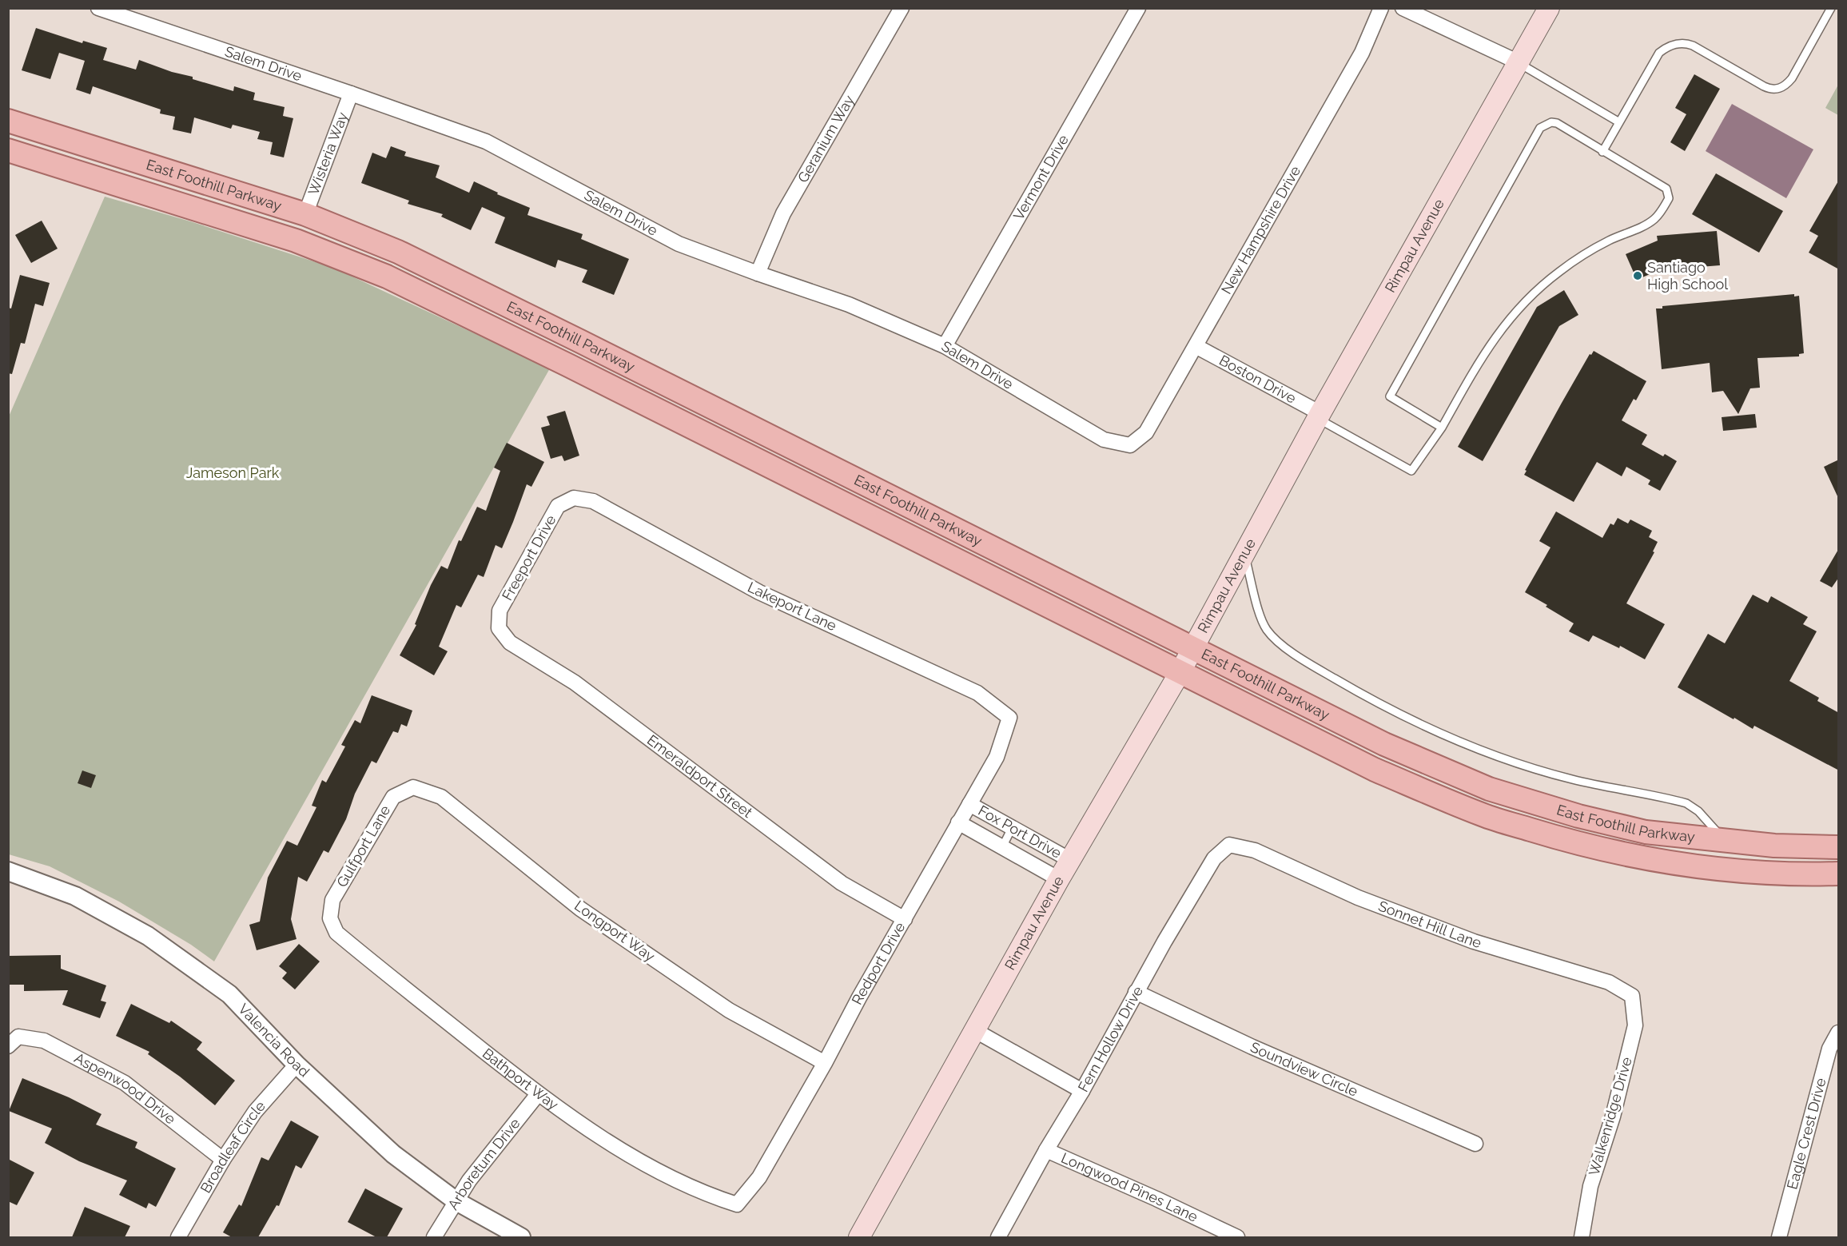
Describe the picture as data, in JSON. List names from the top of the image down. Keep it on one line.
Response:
{"streets":{"main road":["East Foothill Parkway","Rimpau Avenue"],"street":["Salem Drive","Geranium Way","Wisteria Way","Vermont Drive","New Hampshire Drive","Boston Drive","Freeport Drive","Lakeport Lane","Emeraldport Street","Fox Port Drive","Gulfport Lane","Sonnet Hill Lane","Longport Way","Redport Drive","Fern Hollow Drive","Valencia Road","Soundview Circle","Bathport Way","Aspenwood Drive","Walkenridge Drive","Eagle Crest Drive","Broadleaf Circle","Arboretum Drive","Longwood Pines Lane"]},"crossings":[["Salem Drive","Geranium Way"],["Salem Drive","Wisteria Way"],["Salem Drive","Vermont Drive"],["Salem Drive","New Hampshire Drive"],["Wisteria Way","East Foothill Parkway"],["East Foothill Parkway","Rimpau Avenue"],["New Hampshire Drive","Boston Drive"],["Rimpau Avenue","Boston Drive"],["Rimpau Avenue","Fox Port Drive"],["Freeport Drive","Lakeport Lane"],["Freeport Drive","Emeraldport Street"],["Lakeport Lane","Redport Drive"],["Emeraldport Street","Redport Drive"],["Fox Port Drive","Redport Drive"],["Gulfport Lane","Longport Way"],["Gulfport Lane","Bathport Way"],["Sonnet Hill Lane","Fern Hollow Drive"],["Sonnet Hill Lane","Walkenridge Drive"],["Longport Way","Redport Drive"],["Redport Drive","Bathport Way"],["Fern Hollow Drive","Soundview Circle"],["Fern Hollow Drive","Longwood Pines Lane"],["Valencia Road","Broadleaf Circle"],["Valencia Road","Arboretum Drive"],["Bathport Way","Arboretum Drive"],["Aspenwood Drive","Broadleaf Circle"]],"parks":["Jameson Park"],"places":["Santiago High School"]}
